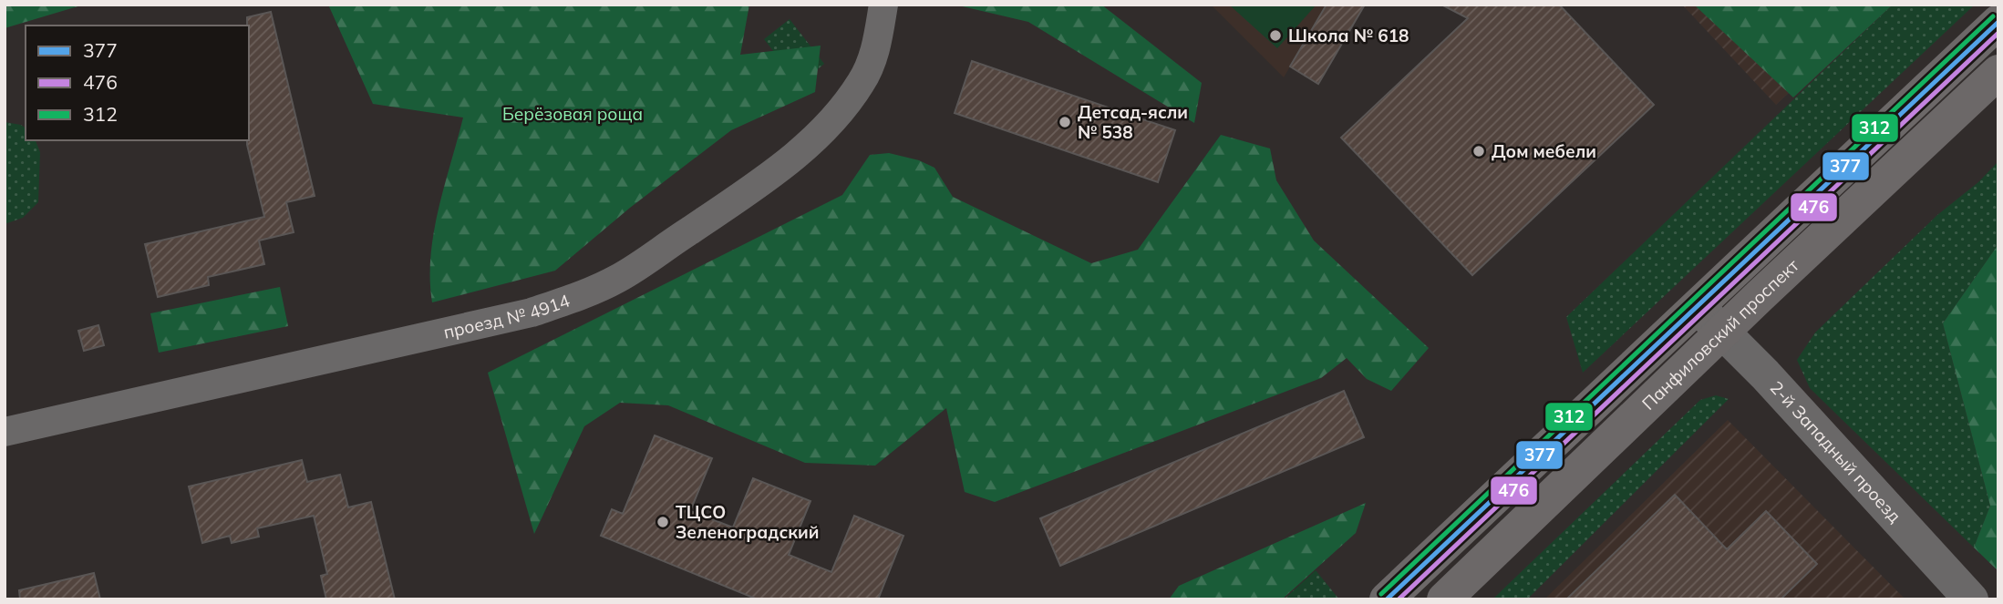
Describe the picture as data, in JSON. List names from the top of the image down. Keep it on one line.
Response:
{"streets":{"main road":["Панфиловский проспект"],"street":["проезд № 4914","2-й Западный проезд"]},"crossings":[["Панфиловский проспект","2-й Западный проезд"]],"parks":["Берёзовая роща"],"places":["Школа № 618","Детсад-ясли № 538","Дом мебели","ТЦСО Зеленоградский"],"lines":["transit line 312","transit line 377","transit line 476"],"legend":["377","476","312"]}
